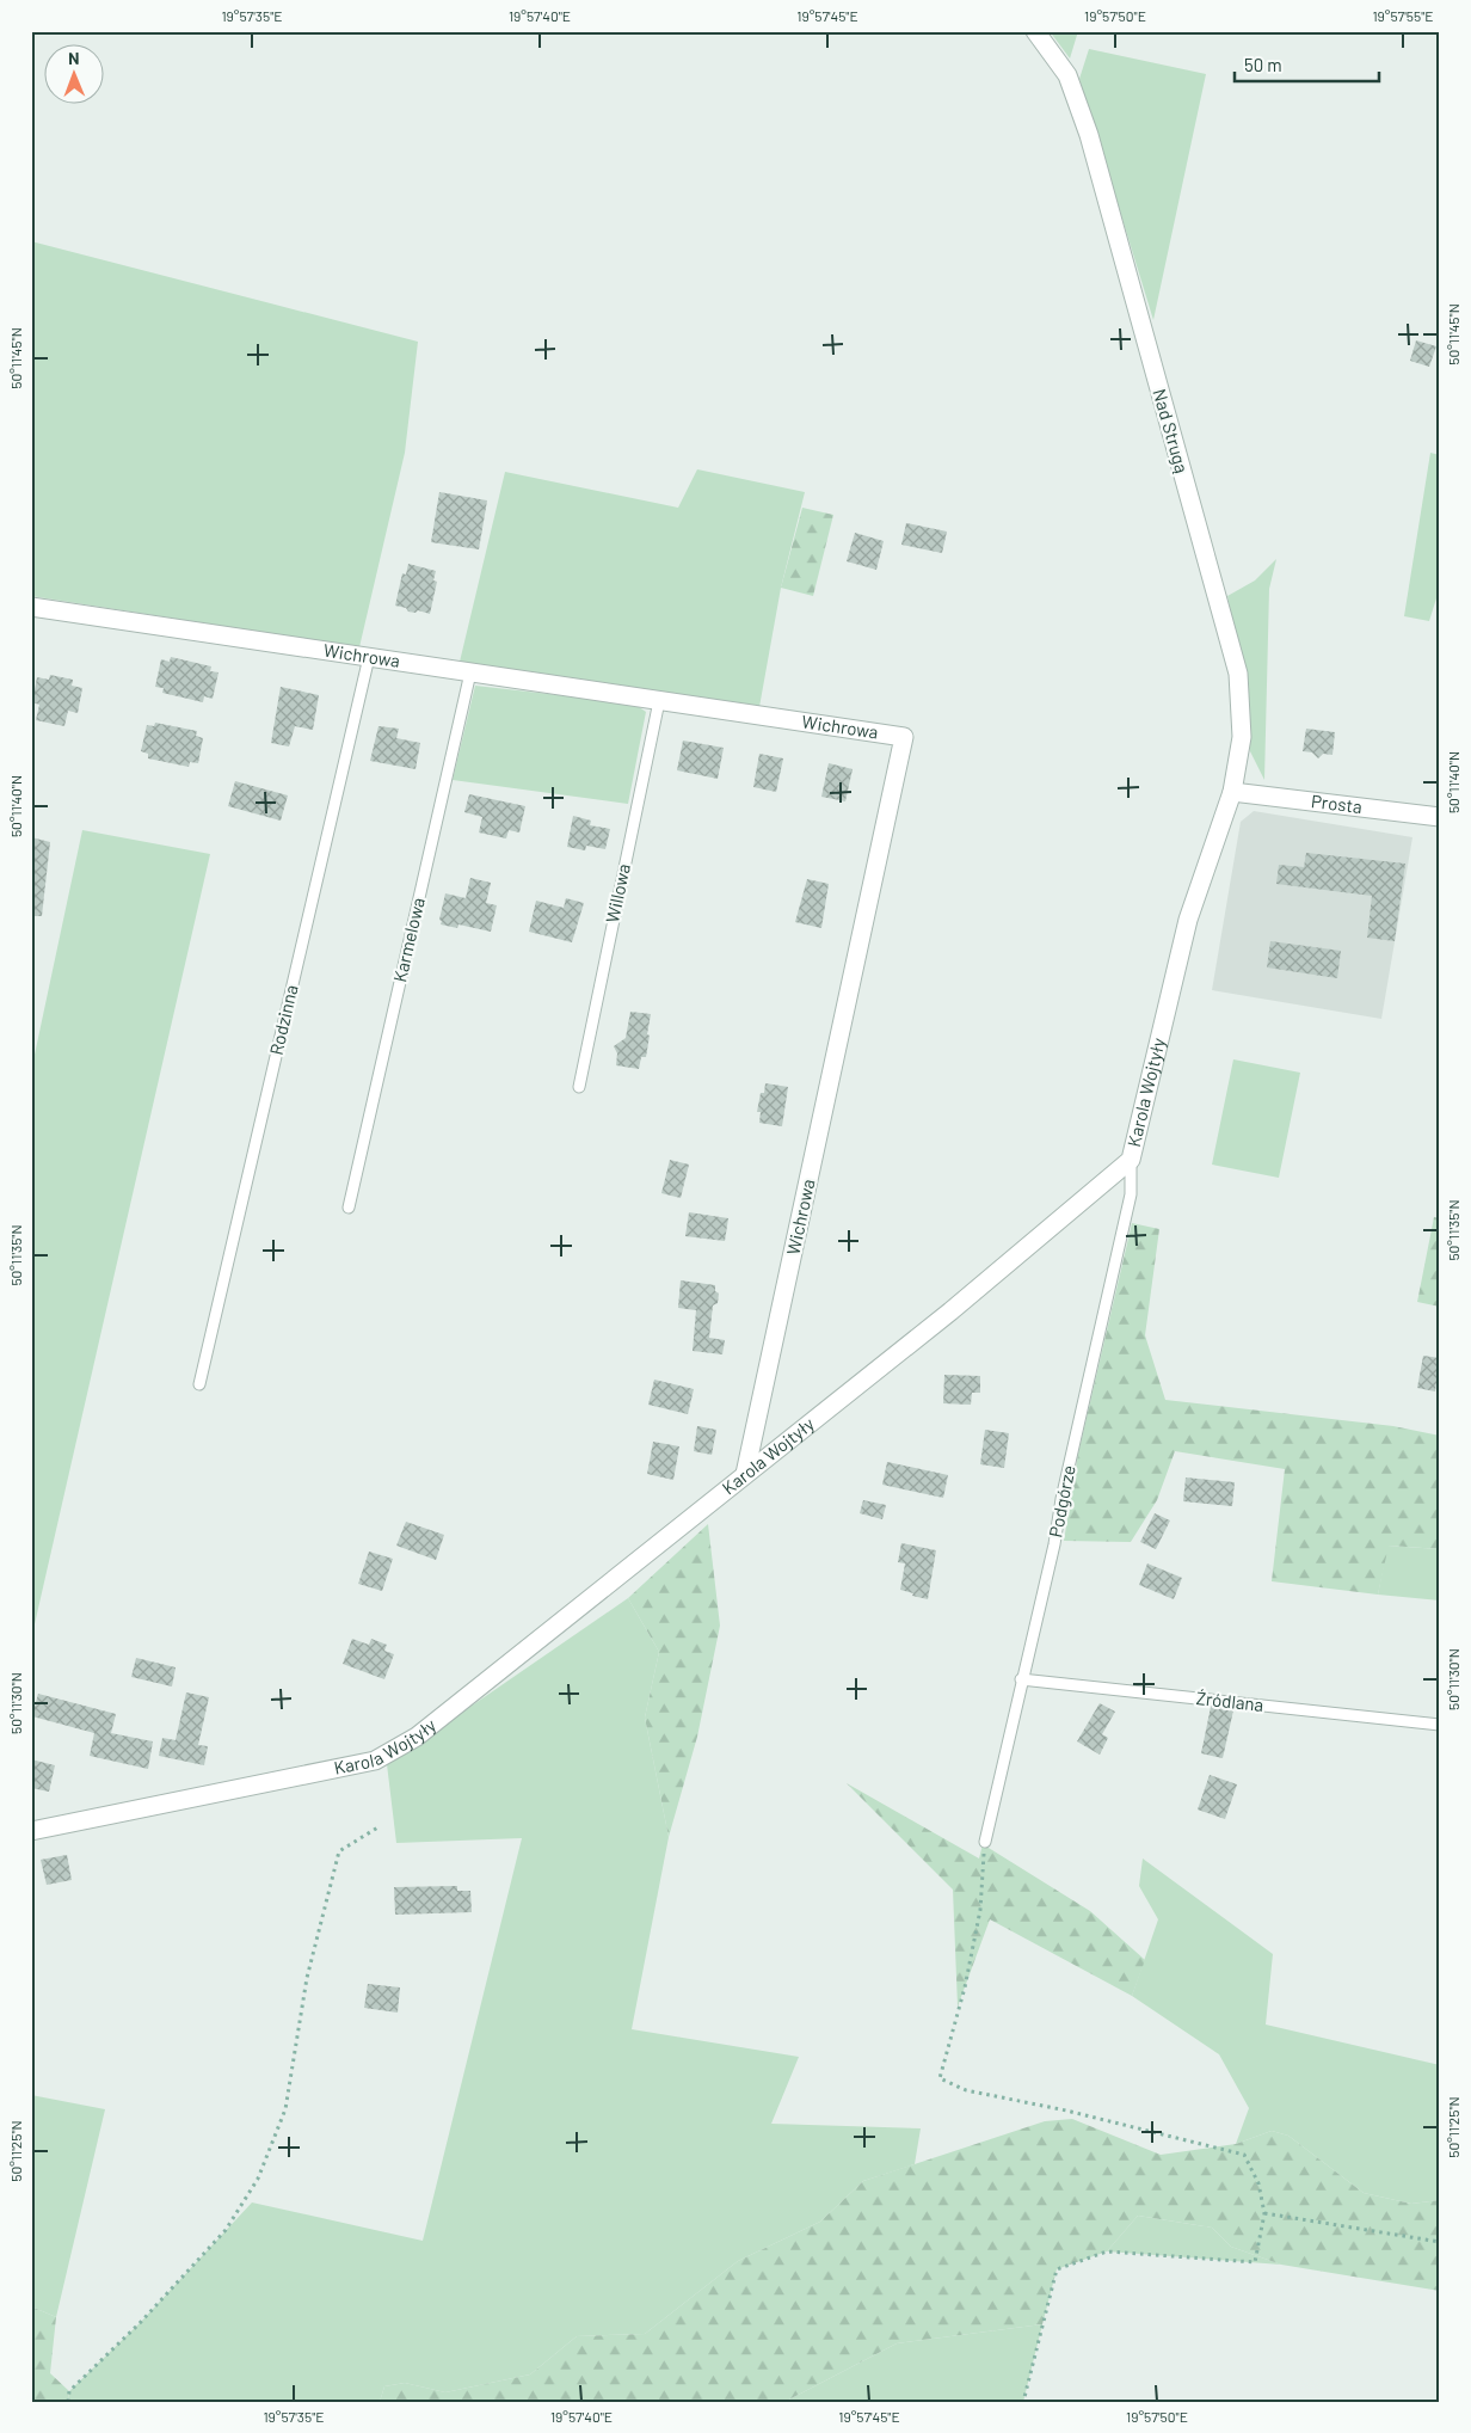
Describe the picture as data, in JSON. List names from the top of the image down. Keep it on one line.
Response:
{"streets":{"street":["Nad Strugą","Wichrowa","Prosta","Karola Wojtyły"],"lane":["Willowa","Karmelowa","Rodzinna","Podgórze","Źródlana"]},"crossings":[["Nad Strugą","Prosta"],["Nad Strugą","Karola Wojtyły"],["Wichrowa","Willowa"],["Wichrowa","Karmelowa"],["Wichrowa","Rodzinna"],["Wichrowa","Karola Wojtyły"],["Prosta","Karola Wojtyły"],["Karola Wojtyły","Podgórze"],["Podgórze","Źródlana"]],"scale_bar":"50 m","north":"top","coordinates":["19°57'35\"E","19°57'40\"E","19°57'45\"E","19°57'50\"E","19°57'55\"E","50°11'45\"N","50°11'40\"N","50°11'35\"N","50°11'30\"N","50°11'25\"N"]}
